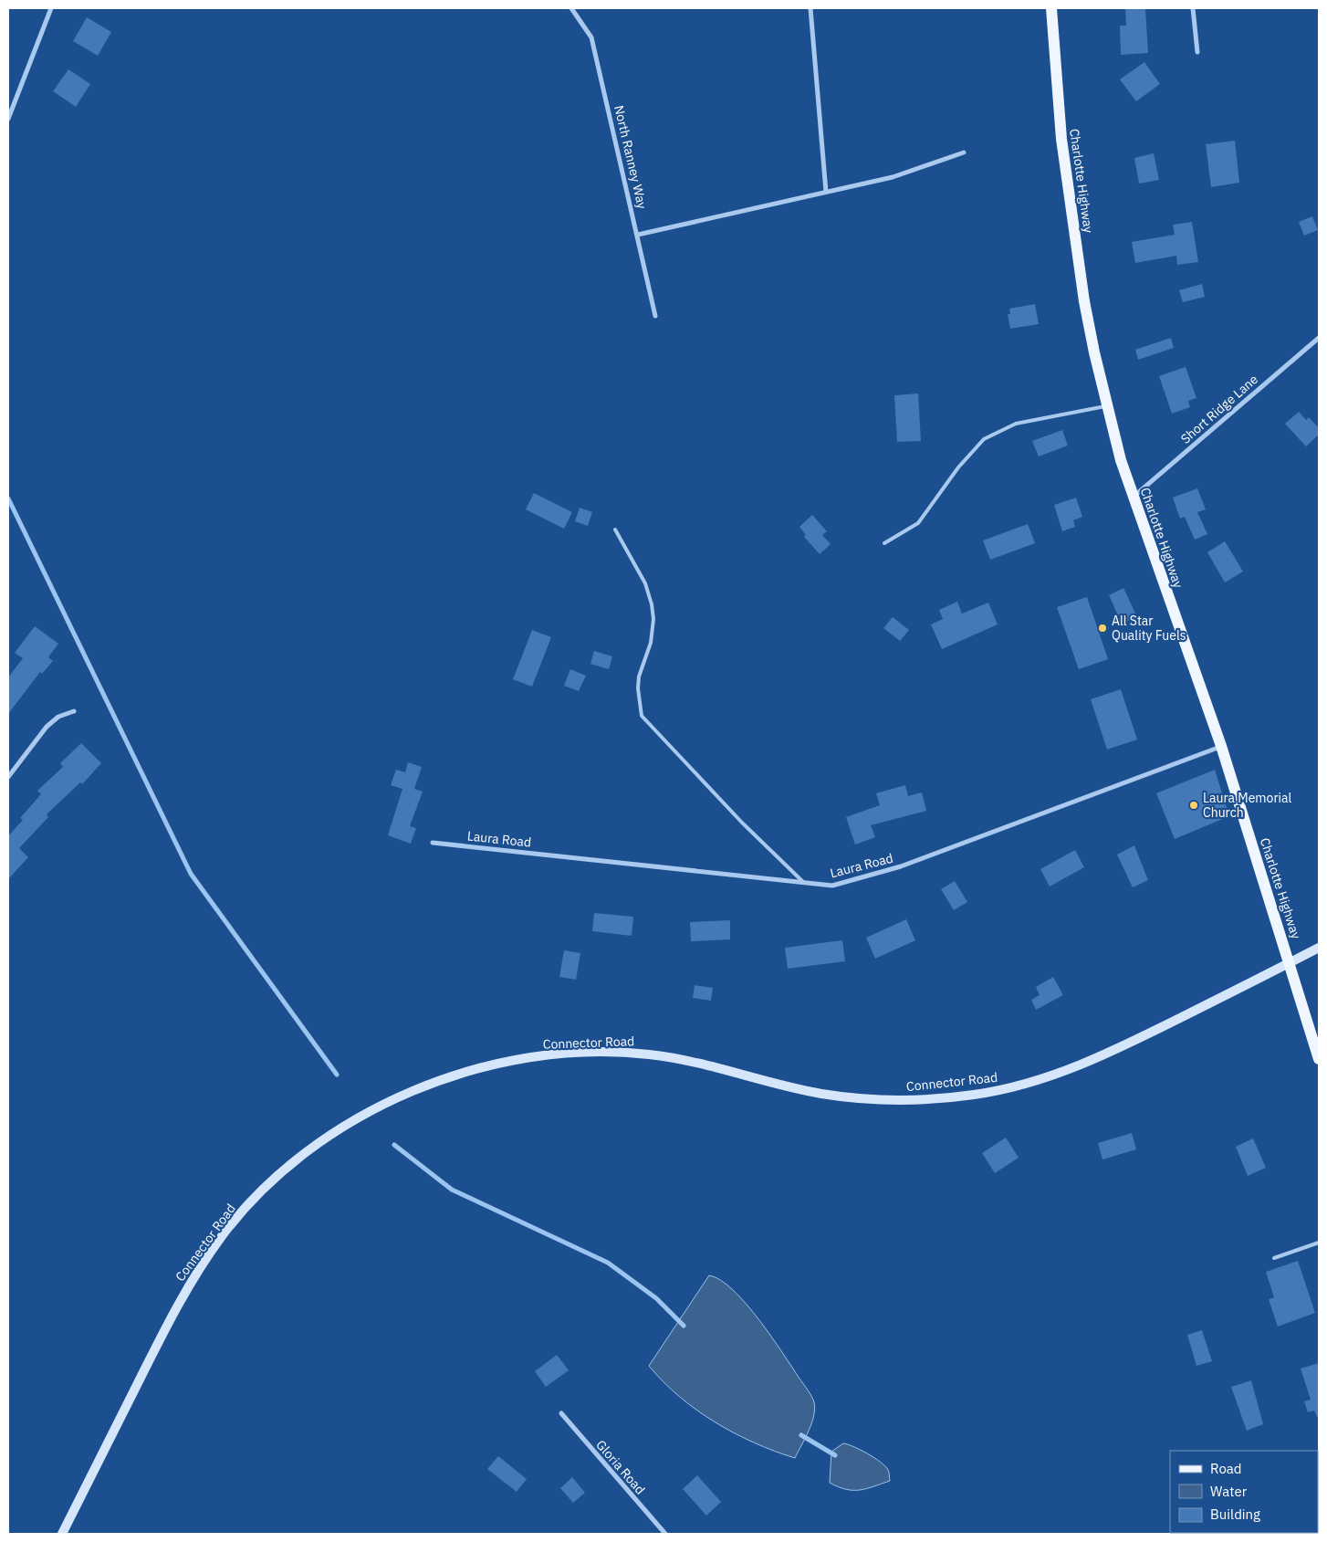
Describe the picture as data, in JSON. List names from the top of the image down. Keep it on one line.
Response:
{"streets":{"main road":["Charlotte Highway"],"street":["North Ranney Way","Short Ridge Lane","Laura Road","Connector Road","Gloria Road"]},"crossings":[["Charlotte Highway","Short Ridge Lane"],["Charlotte Highway","Laura Road"],["Charlotte Highway","Connector Road"]],"places":["All Star Quality Fuels","Laura Memorial Church"],"legend":["Road","Water","Building"]}
